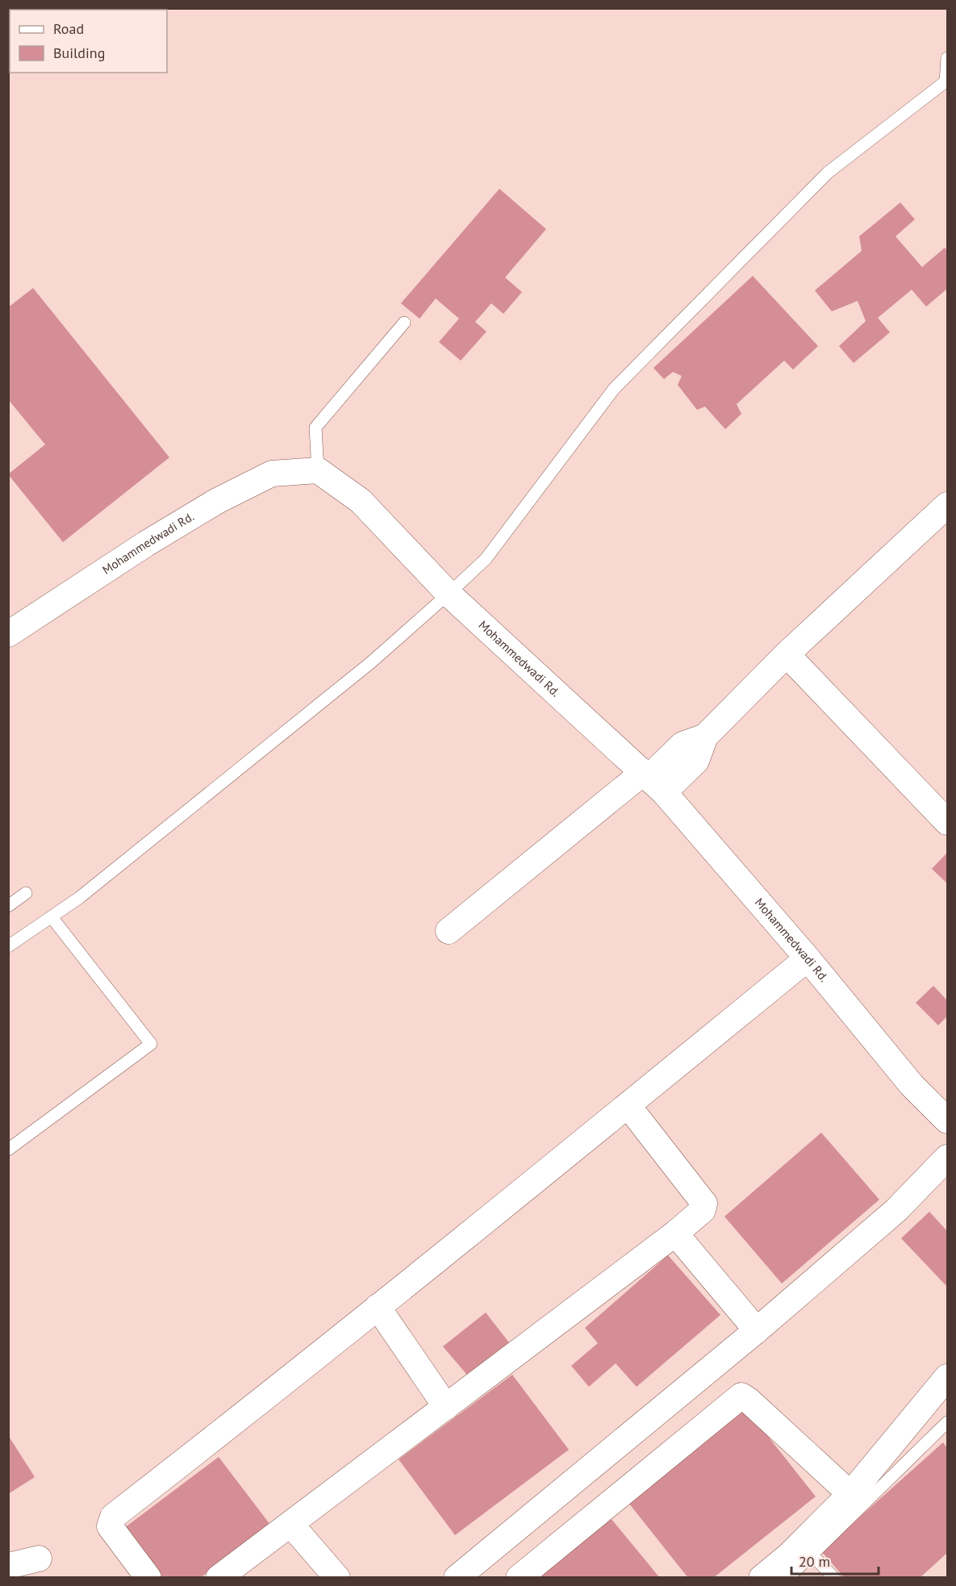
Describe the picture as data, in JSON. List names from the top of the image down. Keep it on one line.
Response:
{"streets":{"street":["Mohammedwadi Rd."]},"legend":["Road","Building"],"scale_bar":"20 m"}
